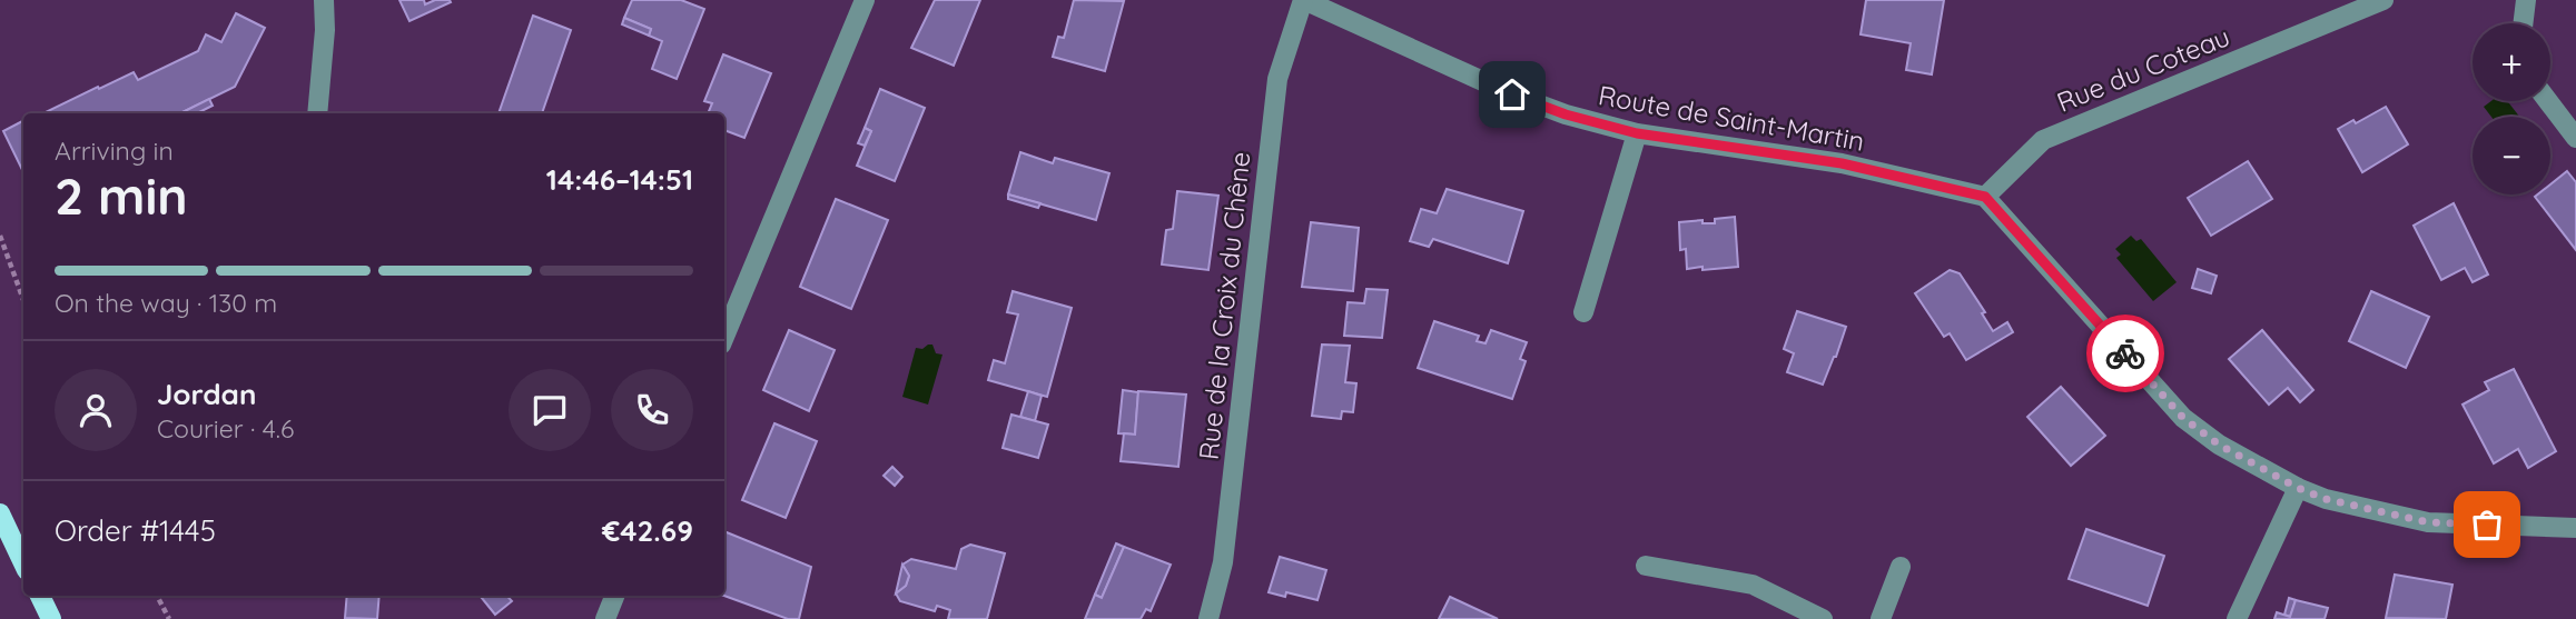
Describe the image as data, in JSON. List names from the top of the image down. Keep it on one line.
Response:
{"streets":{"street":["Rue du Coteau","Route de Saint-Martin","Rue de la Croix du Chêne"]},"crossings":[["Rue du Coteau","Route de Saint-Martin"],["Route de Saint-Martin","Rue de la Croix du Chêne"]],"page":{"map_buttons":["+","−"],"heading":["2 min","Arriving in","14:46–14:51"],"panel":["Jordan","Courier · 4.6","Order #1445","€42.69"],"bar":"On the way · 130 m"}}
